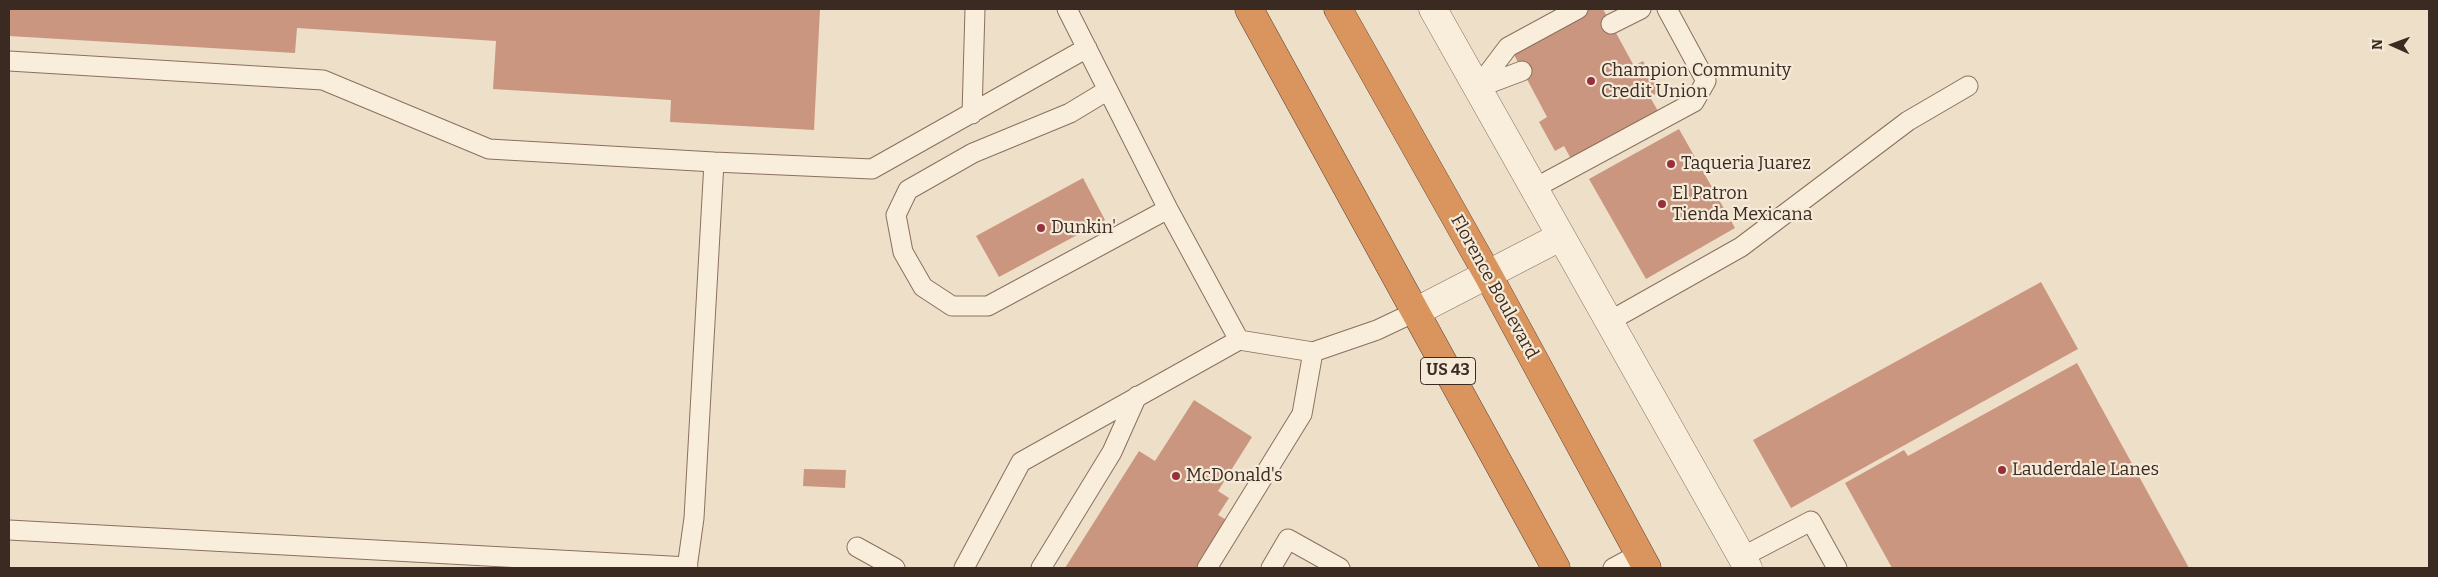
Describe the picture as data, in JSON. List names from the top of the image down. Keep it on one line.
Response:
{"streets":{"highway":["Florence Boulevard","US 43"]},"places":["Champion Community Credit Union","Taqueria Juarez","El Patron Tienda Mexicana","Dunkin'","Lauderdale Lanes","McDonald's"],"north":"left"}
